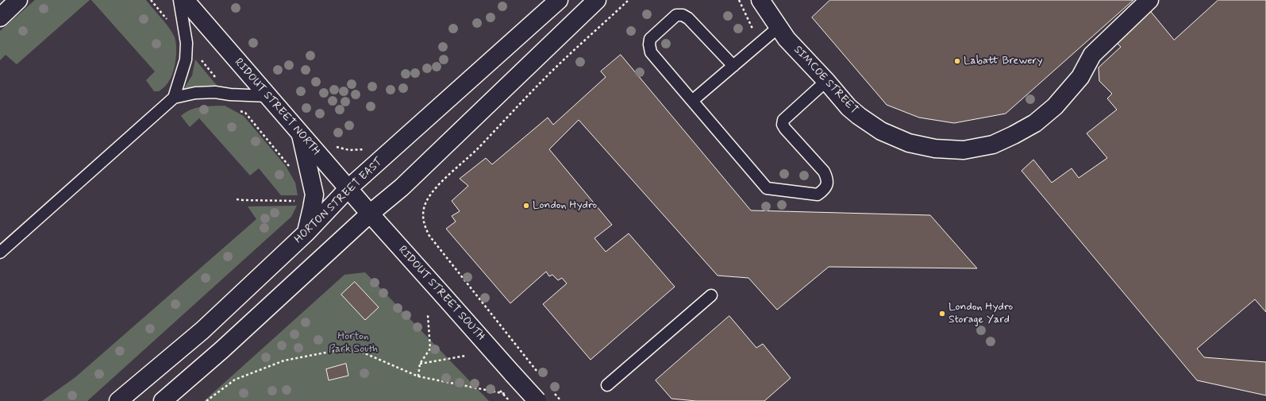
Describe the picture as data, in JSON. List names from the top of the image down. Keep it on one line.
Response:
{"streets":{"main road":["SIMCOE STREET","RIDOUT STREET NORTH","HORTON STREET EAST","RIDOUT STREET SOUTH"]},"crossings":[["RIDOUT STREET NORTH","HORTON STREET EAST"],["RIDOUT STREET NORTH","RIDOUT STREET SOUTH"]],"parks":["Horton Park South"],"places":["Labatt Brewery","London Hydro","London Hydro Storage Yard"]}
